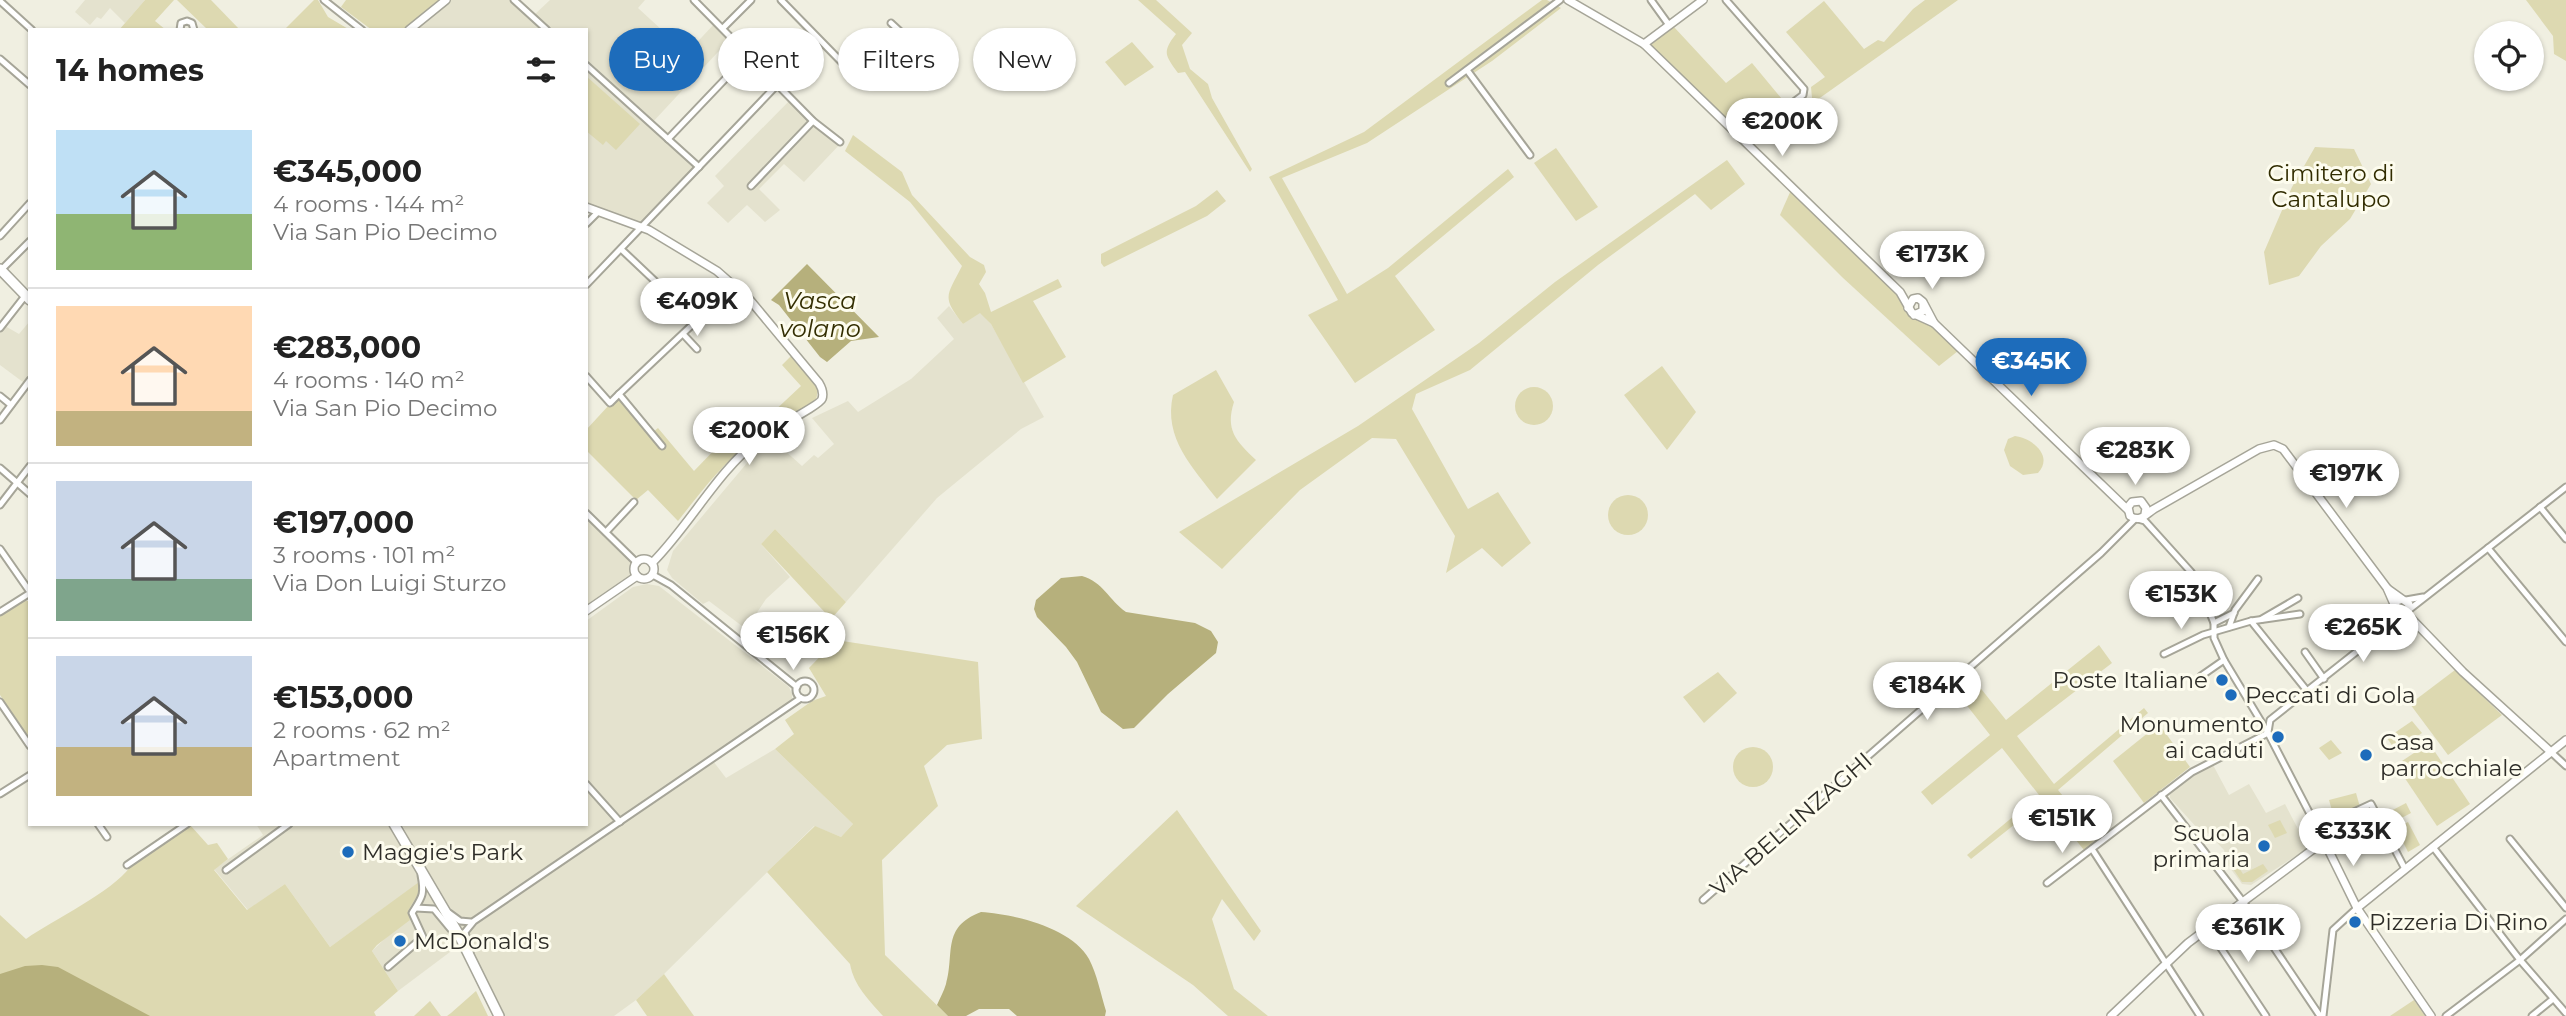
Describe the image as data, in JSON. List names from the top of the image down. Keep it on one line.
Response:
{"streets":{"street":["VIA BELLINZAGHI"]},"water":["Vasca volano"],"parks":["Cimitero di Cantalupo"],"places":["Poste Italiane","Peccati di Gola","Monumento ai caduti","Casa parrocchiale","Scuola primaria","Maggie's Park","Pizzeria Di Rino","McDonald's"],"page":{"chip":["Buy","Rent","Filters","New"],"heading":"14 homes","price":["€200K","€173K","€409K","€345K","€200K","€283K","€197K","€153K","€265K","€156K","€184K","€151K","€333K","€361K"],"list":[{"name":"€345,000","note":"4 rooms · 144 m² · Via San Pio Decimo"},{"name":"€283,000","note":"4 rooms · 140 m² · Via San Pio Decimo"},{"name":"€197,000","note":"3 rooms · 101 m² · Via Don Luigi Sturzo"},{"name":"€153,000","note":"2 rooms · 62 m² · Apartment"}]}}
